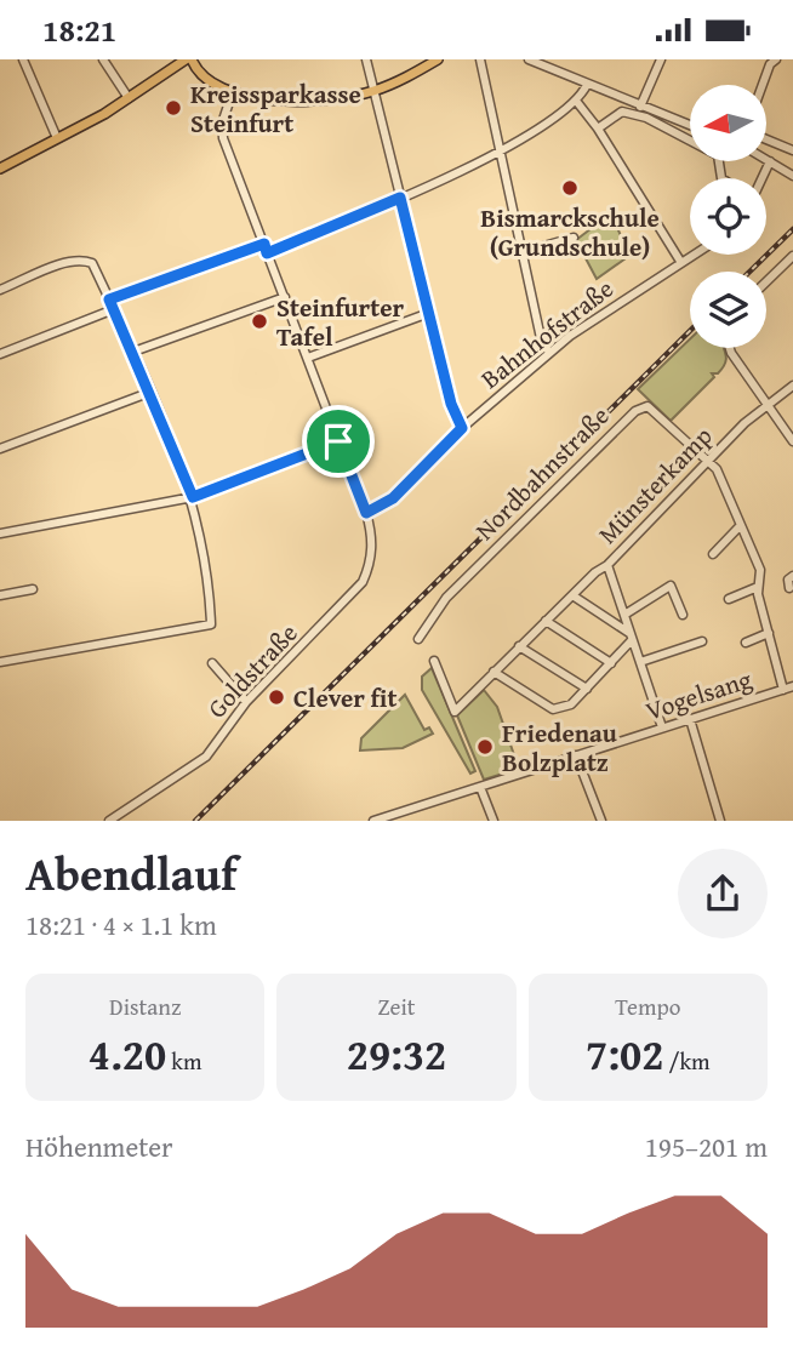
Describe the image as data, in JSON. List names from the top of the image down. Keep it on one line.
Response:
{"streets":{"street":["Bahnhofstraße","Nordbahnstraße","Münsterkamp","Goldstraße","Vogelsang"]},"crossings":[["Bahnhofstraße","Goldstraße"],["Nordbahnstraße","Münsterkamp"],["Nordbahnstraße","Vogelsang"]],"places":["Kreissparkasse Steinfurt","Bismarckschule (Grundschule)","Steinfurter Tafel","Clever fit","Friedenau Bolzplatz"],"north":"left","page":{"status":"18:21","heading":["Abendlauf","18:21 · 4 × 1.1 km"],"stats":[["Distanz","4.20 km"],["Zeit","29:32"],["Tempo","7:02 /km"]],"chart":["Höhenmeter","195–201 m"]}}
